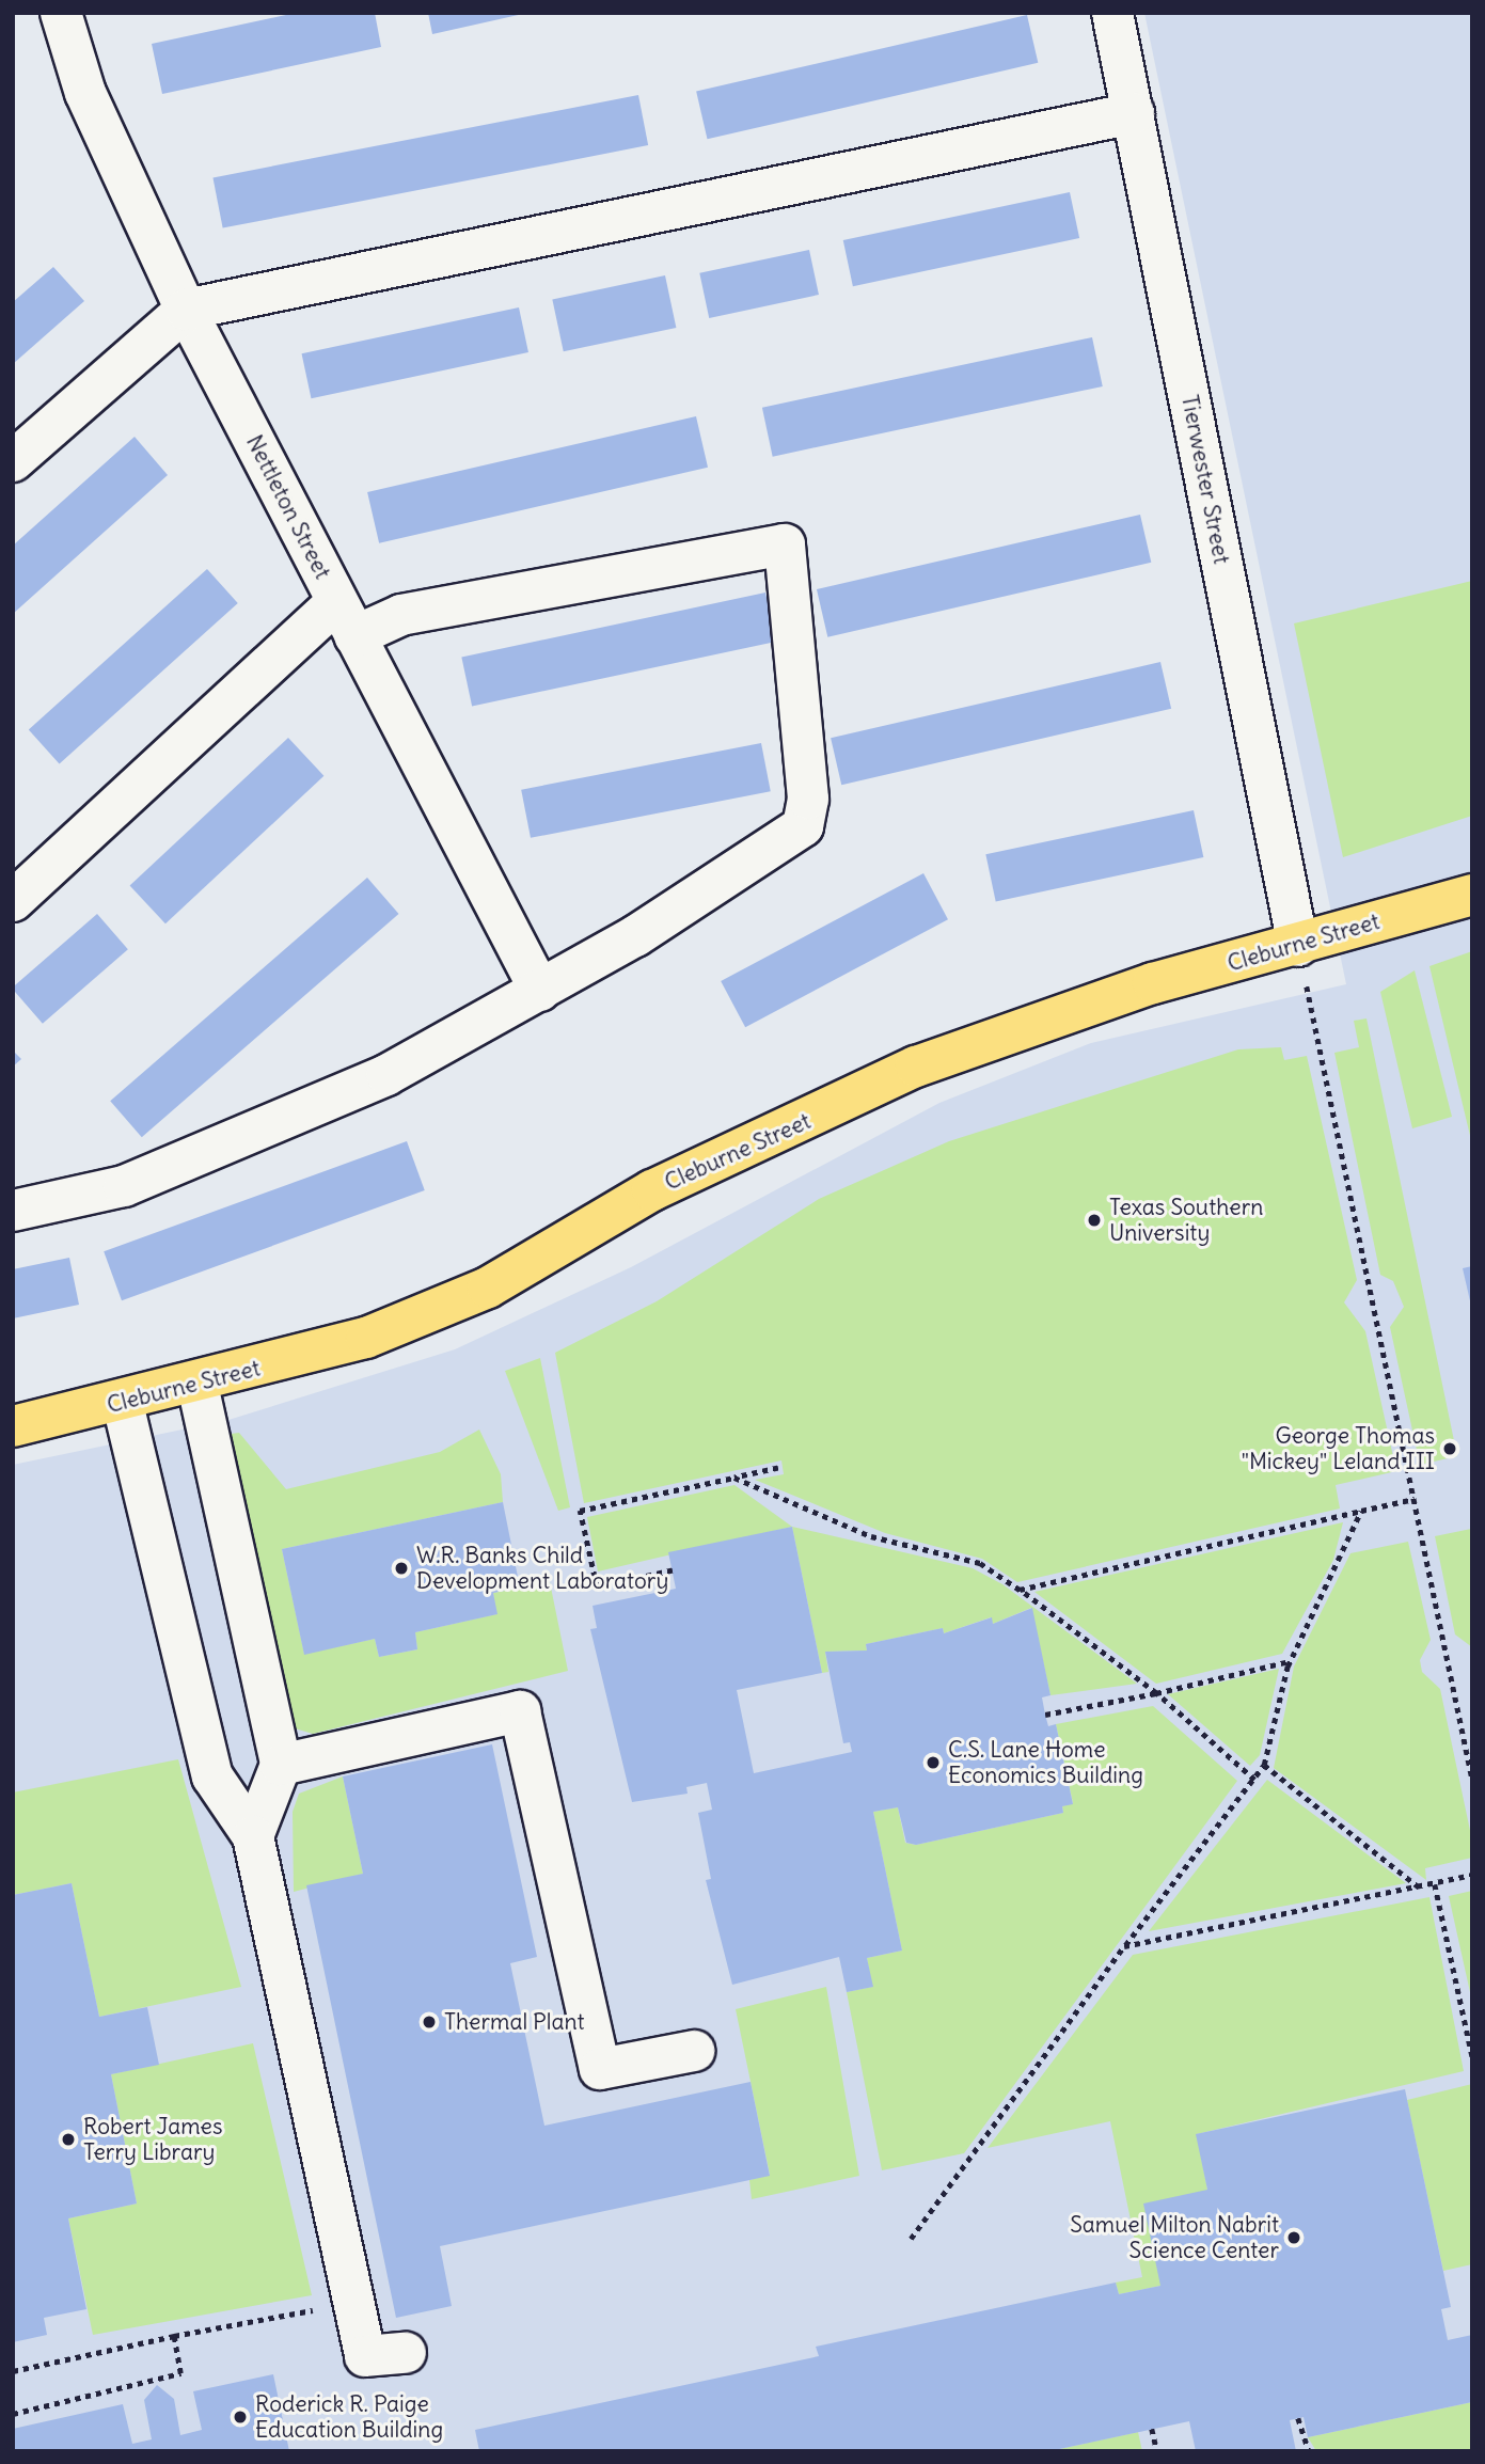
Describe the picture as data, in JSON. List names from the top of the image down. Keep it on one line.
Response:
{"streets":{"main road":["Cleburne Street"],"street":["Tierwester Street","Nettleton Street"]},"crossings":[["Tierwester Street","Cleburne Street"]],"places":["Texas Southern University","George Thomas \"Mickey\" Leland III","W.R. Banks Child Development Laboratory","C.S. Lane Home Economics Building","Thermal Plant","Robert James Terry Library","Samuel Milton Nabrit Science Center","Roderick R. Paige Education Building"]}
